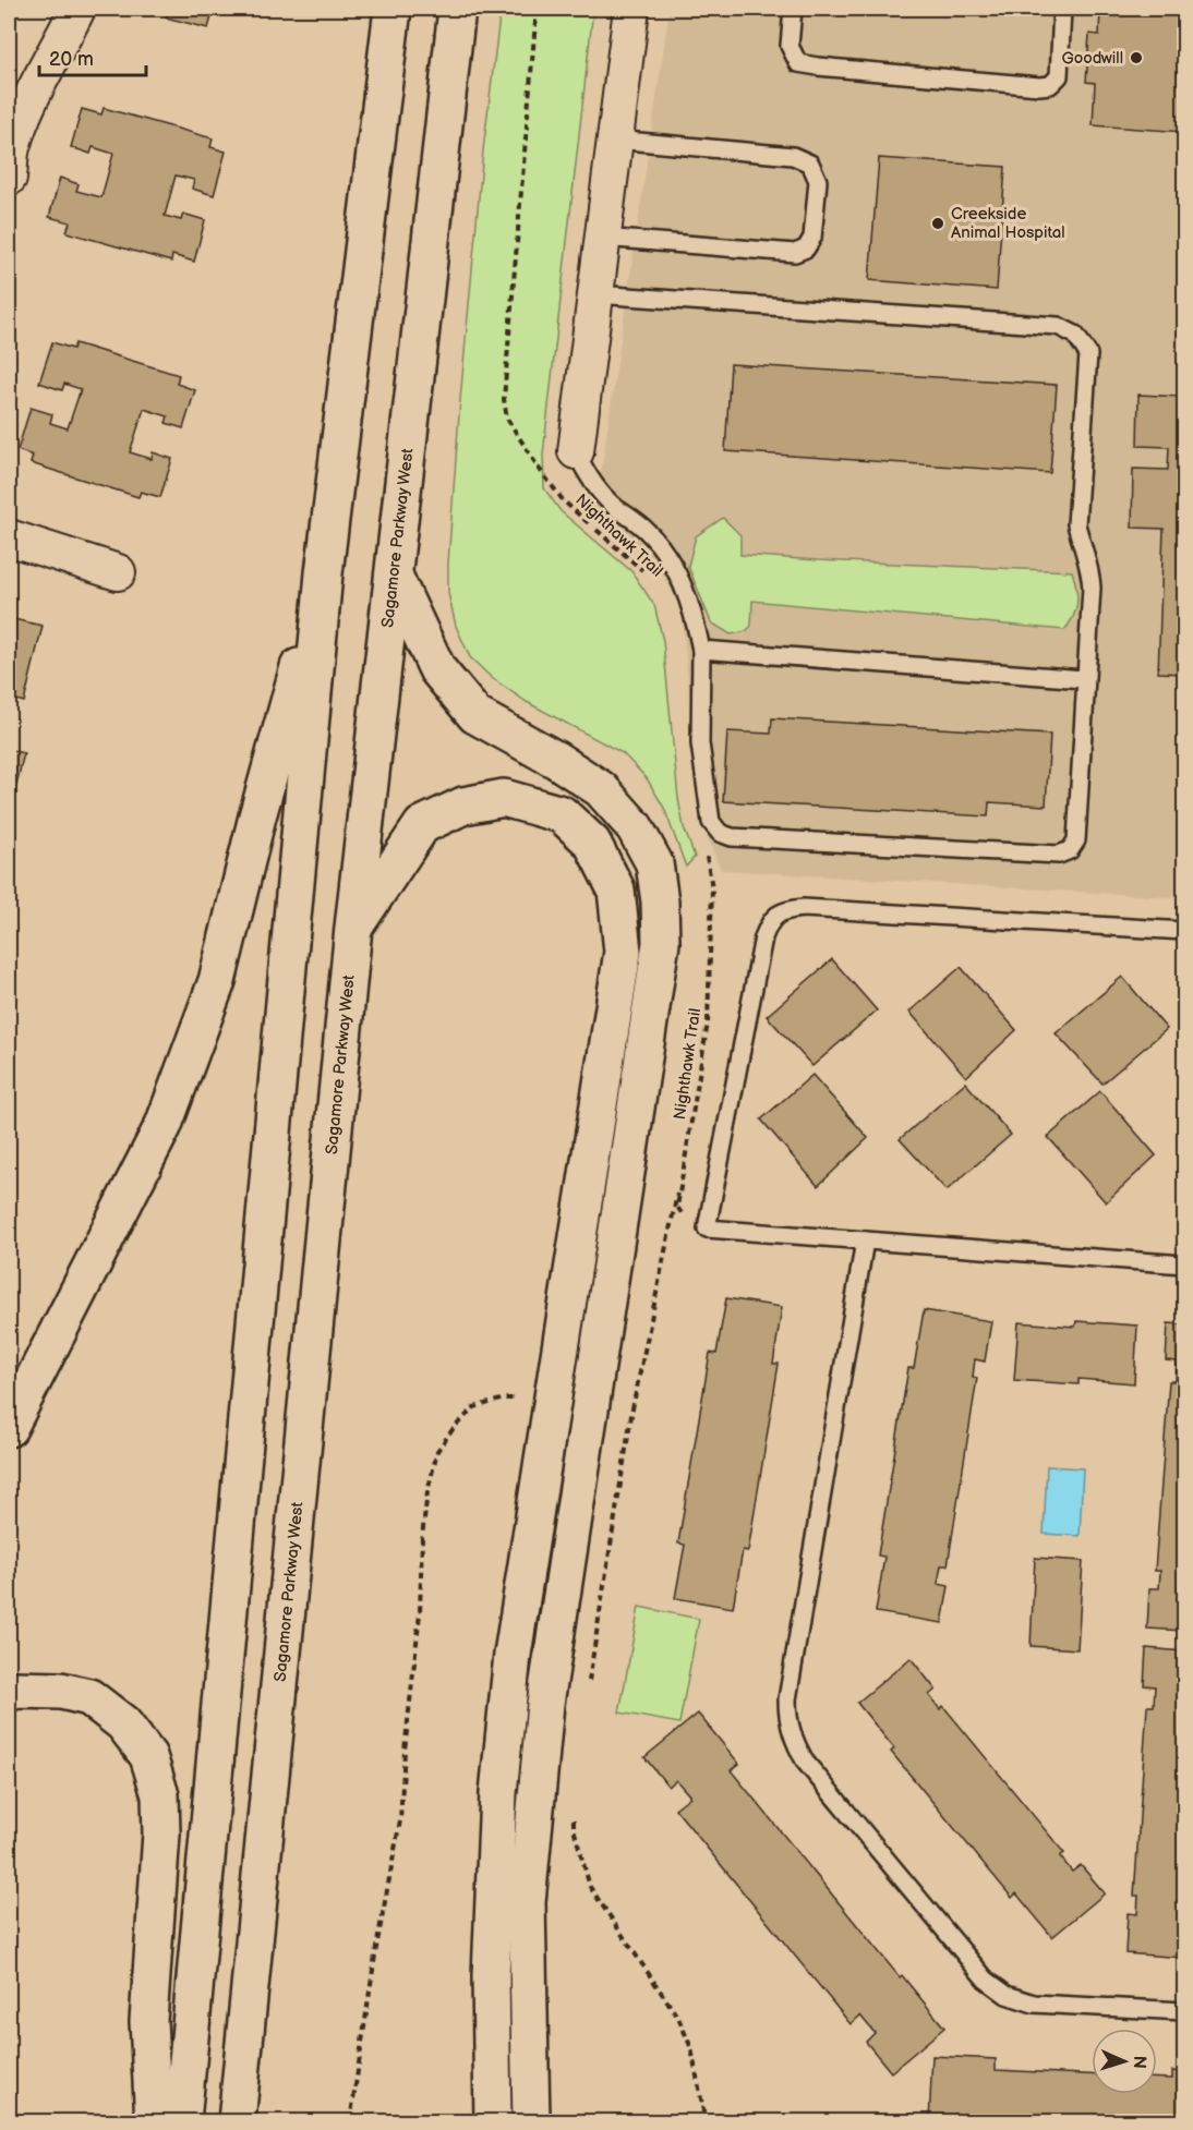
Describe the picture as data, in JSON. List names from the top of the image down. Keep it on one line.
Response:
{"streets":{"highway":["Sagamore Parkway West"],"path":["Nighthawk Trail"]},"places":["Goodwill","Creekside Animal Hospital"],"scale_bar":"20 m","north":"right"}
